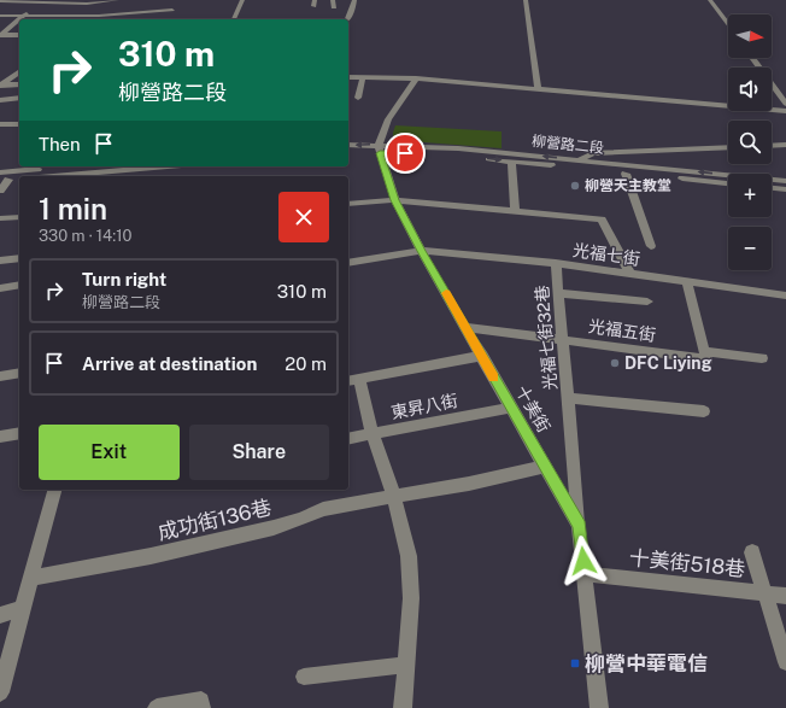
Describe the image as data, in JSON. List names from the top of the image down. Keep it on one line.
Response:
{"streets":{"street":["柳營路二段","光福七街","光福五街","光福七街32巷","東昇八街","十美街","成功街136巷","十美街518巷"]},"crossings":[["柳營路二段","十美街"],["光福七街","光福七街32巷"],["光福七街","十美街"],["光福五街","光福七街32巷"],["光福五街","十美街"],["光福七街32巷","十美街"],["東昇八街","十美街"],["十美街","成功街136巷"],["十美街","十美街518巷"]],"places":{"other":["柳營天主教堂","DFC Liying"],"transit":["柳營中華電信"]},"north":"right","page":{"map_buttons":["+","−"],"turn":["310 m","柳營路二段"],"then":"Then","heading":["1 min","330 m · 14:10"],"list":[{"name":"Turn right","note":"柳營路二段","value":"310 m"},{"name":"Arrive at destination","value":"20 m"}],"buttons":["Exit","Share"]}}
